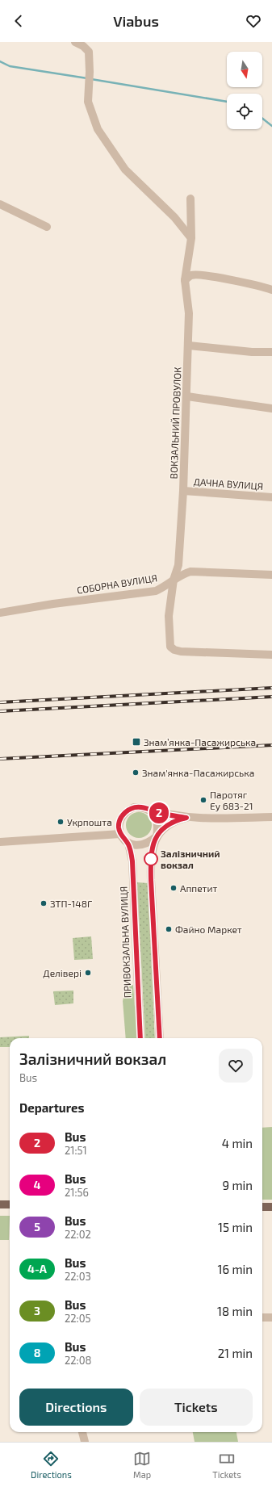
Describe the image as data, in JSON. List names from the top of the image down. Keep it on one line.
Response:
{"streets":{"street":["ВОКЗАЛЬНИЙ ПРОВУЛОК","ДАЧНА ВУЛИЦЯ","СОБОРНА ВУЛИЦЯ","ПРИВОКЗАЛЬНА ВУЛИЦЯ"]},"crossings":[["ВОКЗАЛЬНИЙ ПРОВУЛОК","ДАЧНА ВУЛИЦЯ"],["ВОКЗАЛЬНИЙ ПРОВУЛОК","СОБОРНА ВУЛИЦЯ"]],"places":{"transit":["Знам’янка-Пасажирська"],"other":["Знам'янка-Пасажирська","Паротяг Еу 683-21","Укрпошта","Залізничний вокзал","Аппетит","ЗТП-148Г","Файно Маркет","Делівері"]},"lines":["bus line 2"],"north":"bottom","page":{"header":"Viabus","on_map":"2","heading":[["Залізничний вокзал","Bus"],"Departures"],"list":[{"mark":"2","name":"Bus","note":"21:51","value":"4 min"},{"mark":"4","name":"Bus","note":"21:56","value":"9 min"},{"mark":"5","name":"Bus","note":"22:02","value":"15 min"},{"mark":"4-А","name":"Bus","note":"22:03","value":"16 min"},{"mark":"3","name":"Bus","note":"22:05","value":"18 min"},{"mark":"8","name":"Bus","note":"22:08","value":"21 min"}],"buttons":["Directions","Tickets"],"tabs":["Directions","Map","Tickets"]}}
